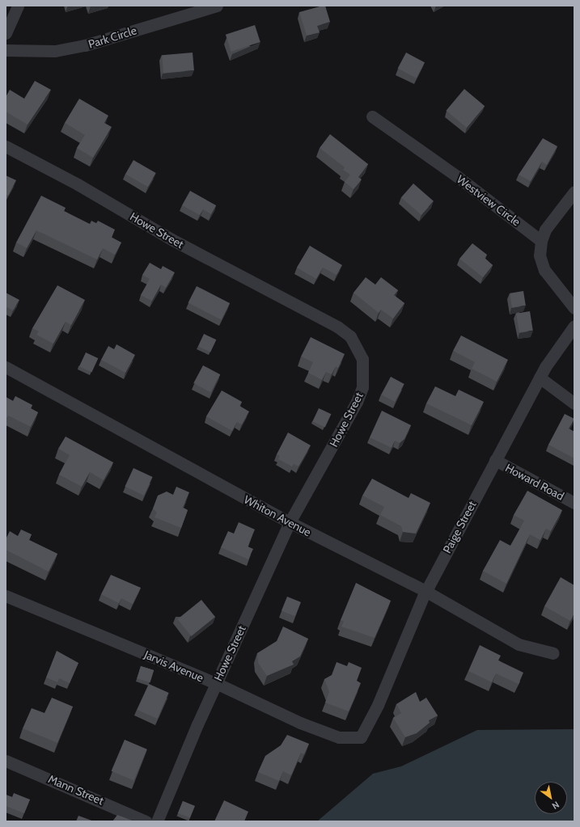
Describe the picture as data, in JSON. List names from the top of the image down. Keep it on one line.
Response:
{"streets":{"street":["Park Circle","Westview Circle","Howe Street","Howard Road","Whiton Avenue","Paige Street","Jarvis Avenue","Mann Street"]},"crossings":[["Howe Street","Whiton Avenue"],["Howe Street","Jarvis Avenue"],["Howard Road","Paige Street"],["Whiton Avenue","Paige Street"],["Paige Street","Jarvis Avenue"]],"north":"bottom right"}
